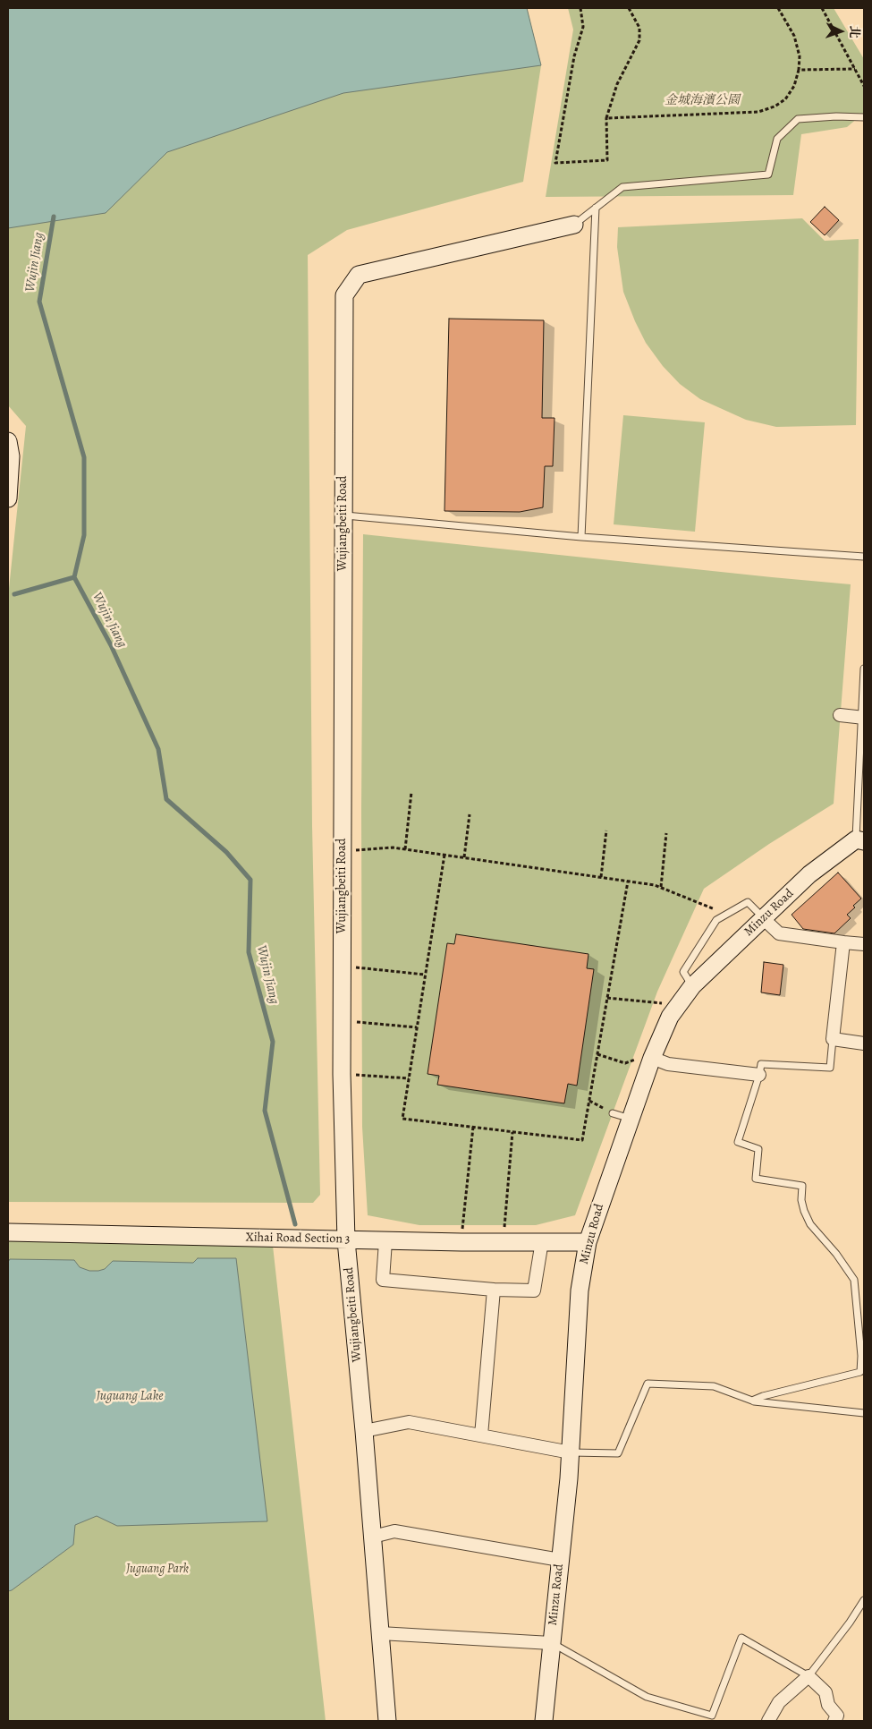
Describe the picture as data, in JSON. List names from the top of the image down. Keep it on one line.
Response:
{"streets":{"street":["Wujiangbeiti Road","Minzu Road","Xihai Road Section 3"]},"crossings":[["Wujiangbeiti Road","Xihai Road Section 3"],["Minzu Road","Xihai Road Section 3"]],"water":["Wujin Jiang","Juguang Lake"],"parks":["金城海濱公園","Juguang Park"],"north":"right"}
